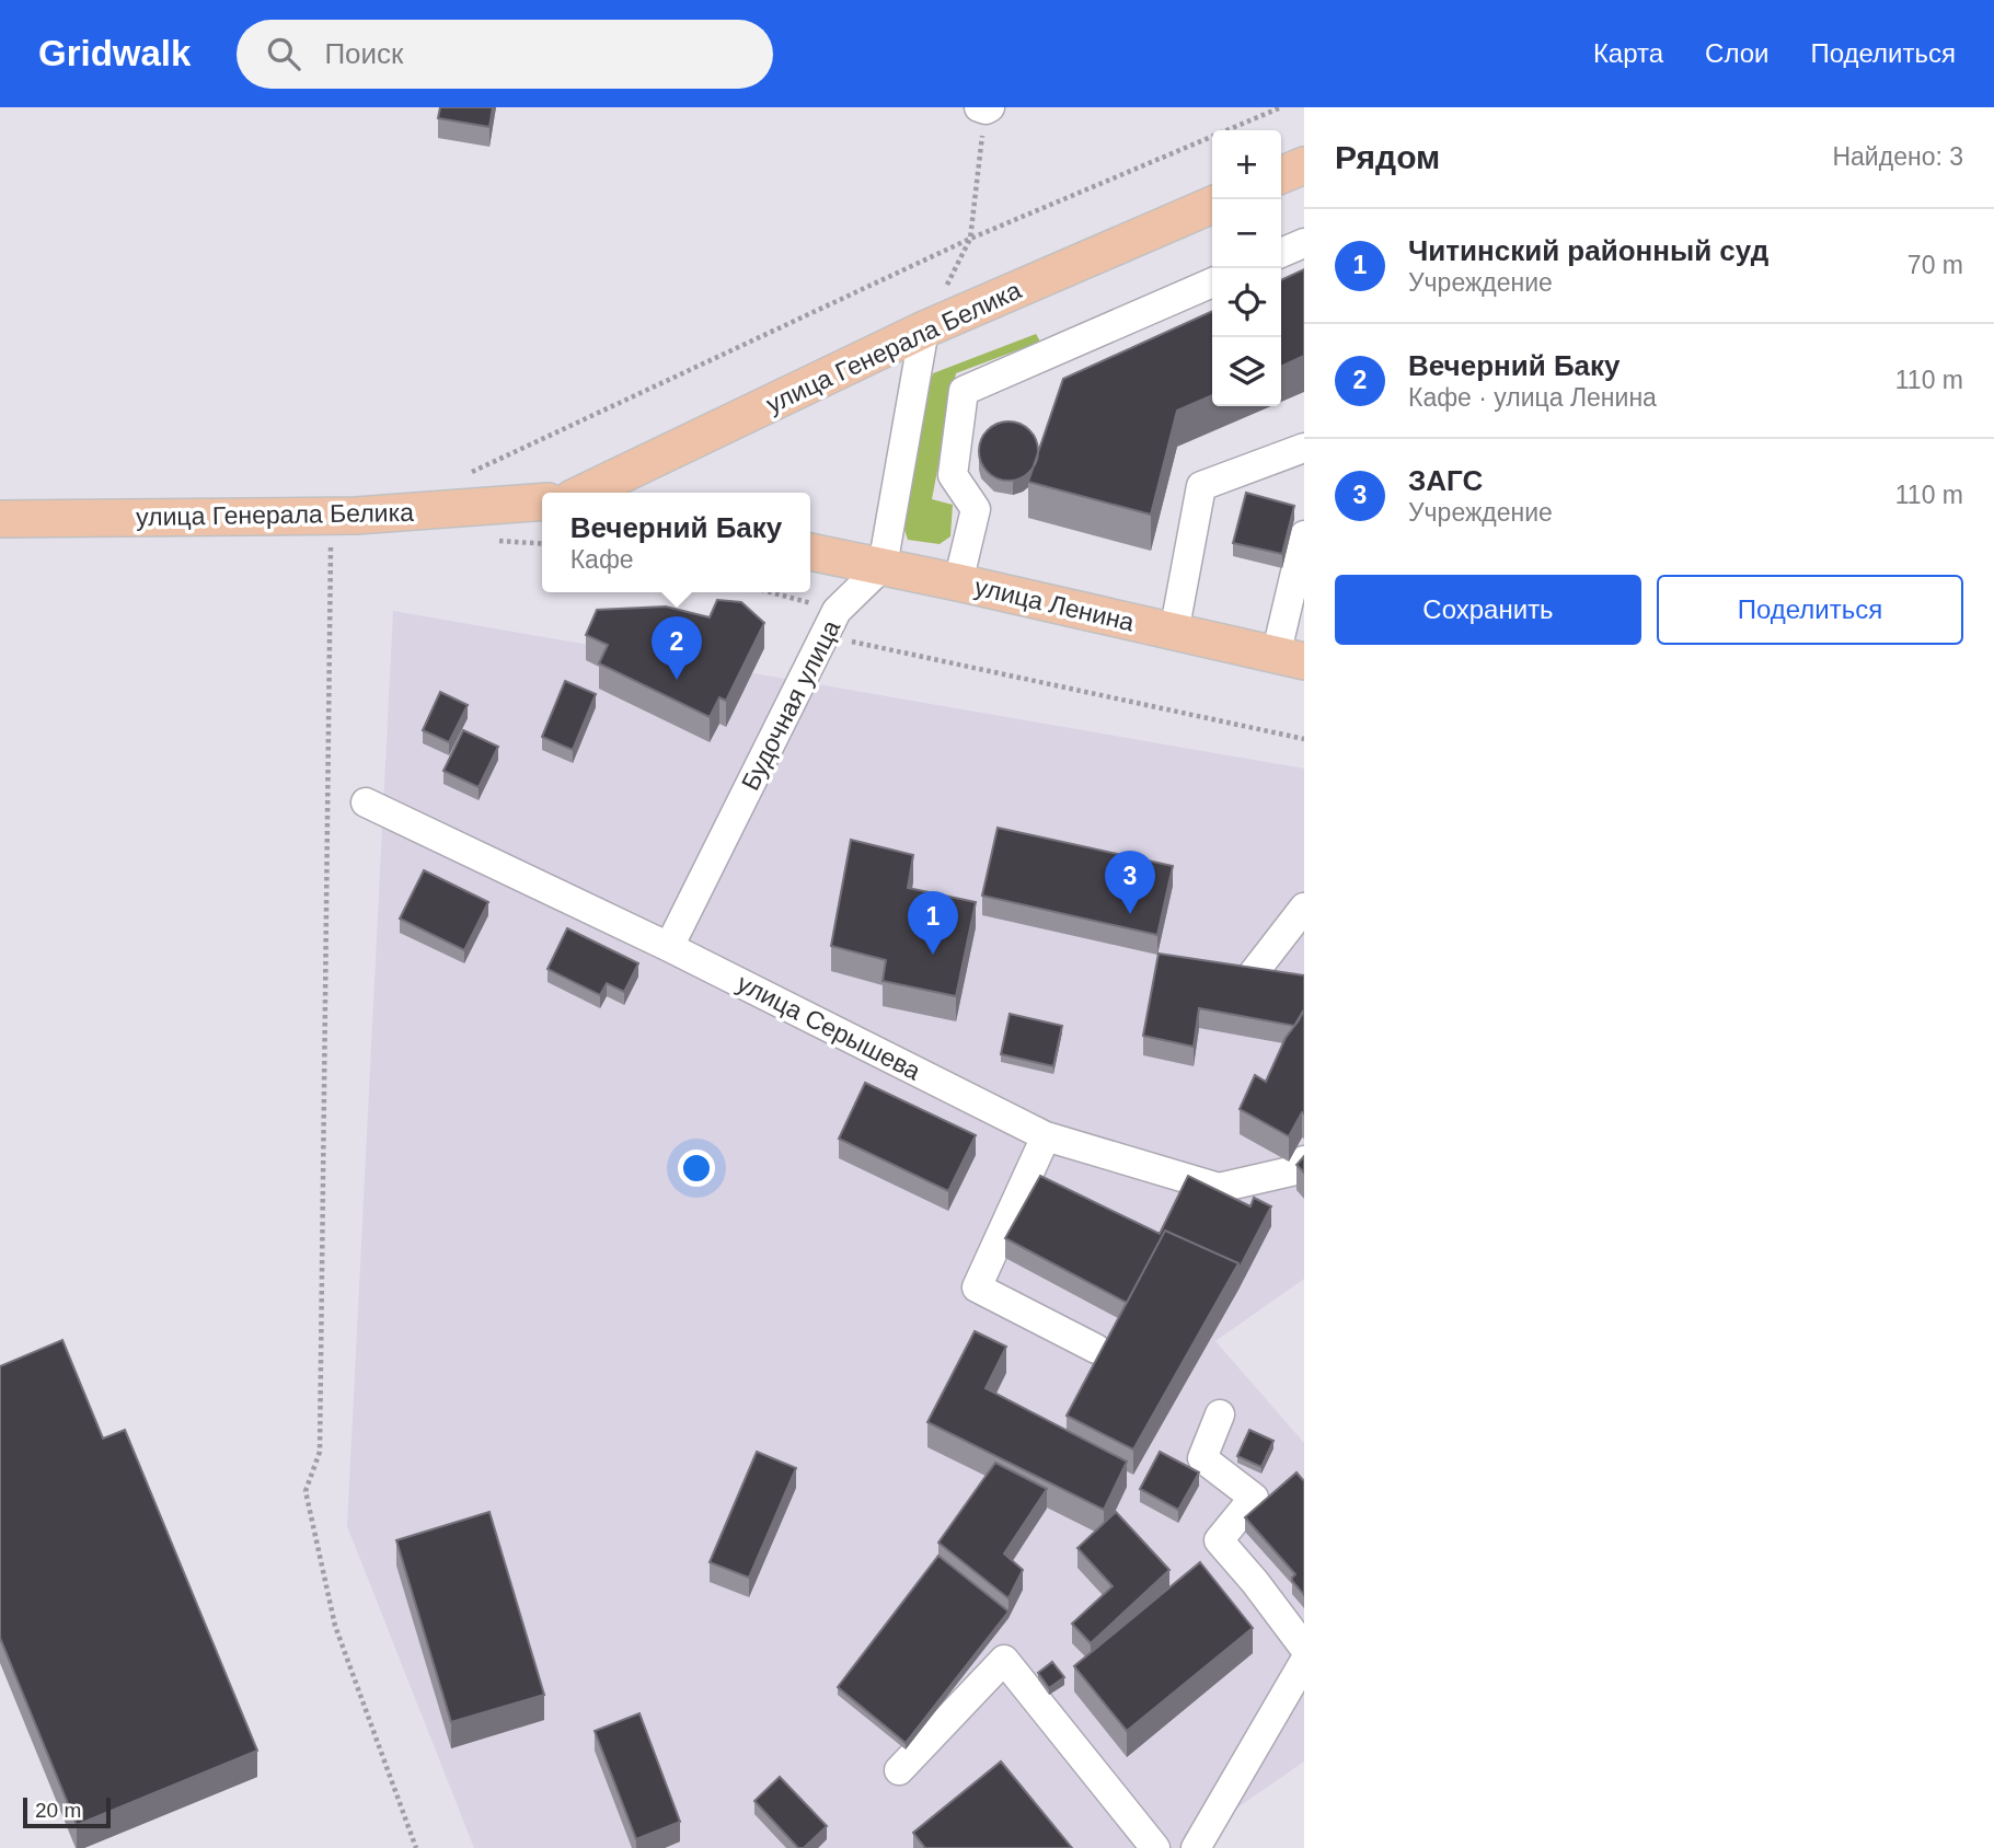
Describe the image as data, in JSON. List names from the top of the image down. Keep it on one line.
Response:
{"streets":{"main road":["улица Генерала Белика","улица Ленина"],"street":["Будочная улица","улица Серышева"]},"crossings":[["улица Ленина","Будочная улица"],["Будочная улица","улица Серышева"]],"scale_bar":"20 m","page":{"header":"Gridwalk","search":"Поиск","nav":["Карта","Слои","Поделиться"],"heading":["Рядом","Найдено: 3"],"map_buttons":["+","−"],"list":[{"mark":"1","name":"Читинский районный суд","note":"Учреждение","value":"70 m"},{"mark":"2","name":"Вечерний Баку","note":"Кафе · улица Ленина","value":"110 m"},{"mark":"3","name":"ЗАГС","note":"Учреждение","value":"110 m"}],"popup":["Вечерний Баку","Кафе"],"buttons":["Сохранить","Поделиться"],"pins":["2","3","1"],"scale":"20 m"}}
